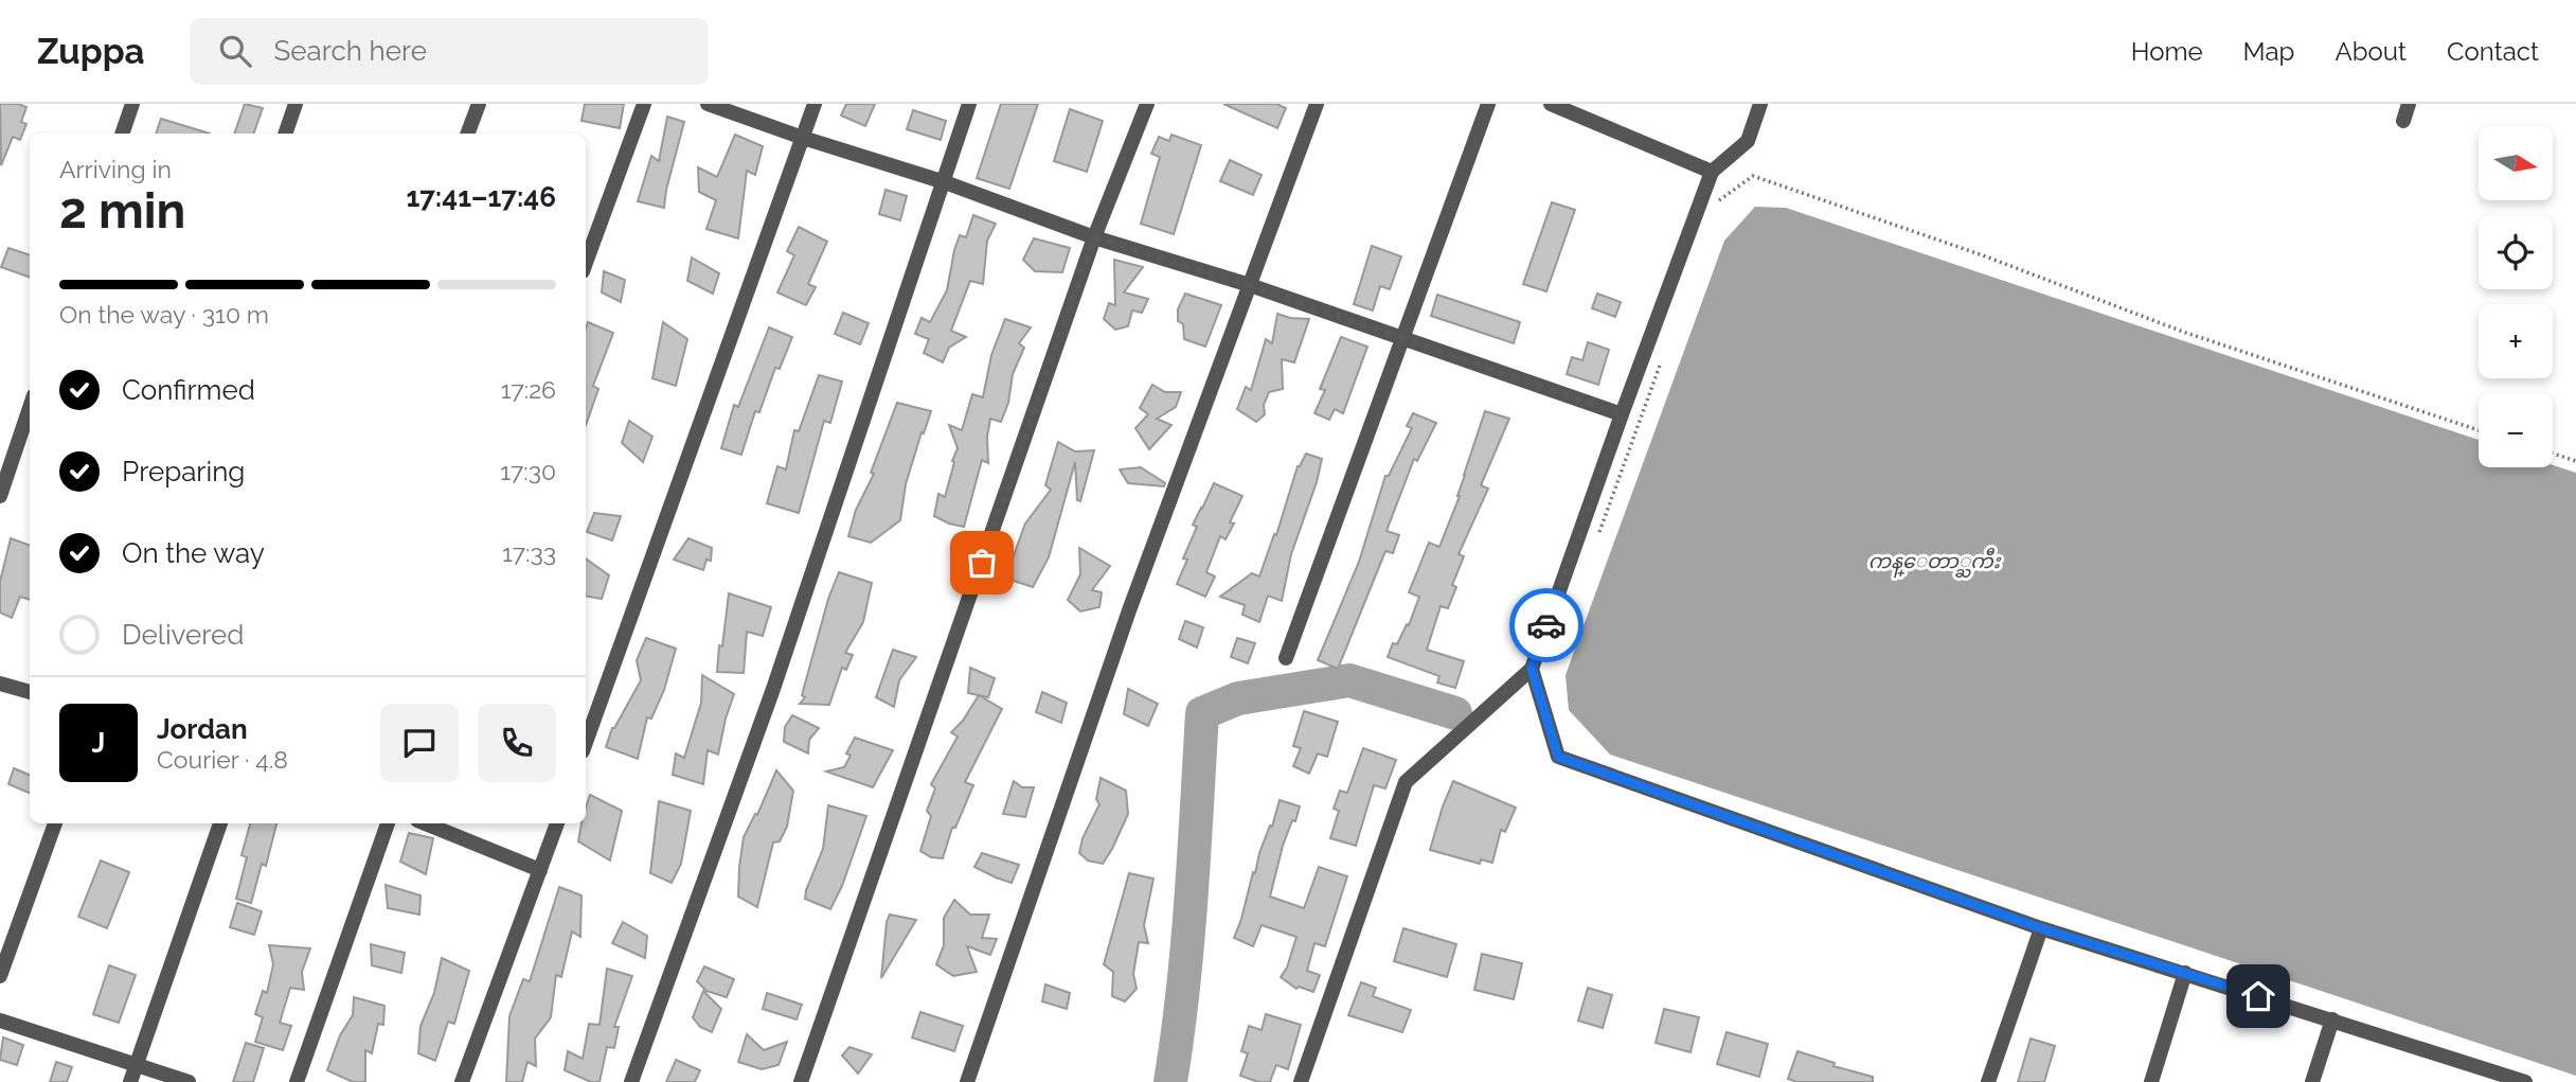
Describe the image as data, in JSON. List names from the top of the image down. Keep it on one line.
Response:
{"water":["ကန္ေတာ္ႀကီး"],"north":"right","page":{"header":"Zuppa","search":"Search here","nav":["Home","Map","About","Contact"],"map_buttons":["+","−"],"heading":["2 min","Arriving in","17:41–17:46"],"panel":["Jordan","Courier · 4.8"],"bar":"On the way · 310 m","list":[["Confirmed","17:26"],["Preparing","17:30"],["On the way","17:33"],"Delivered"],"round":"J"}}
